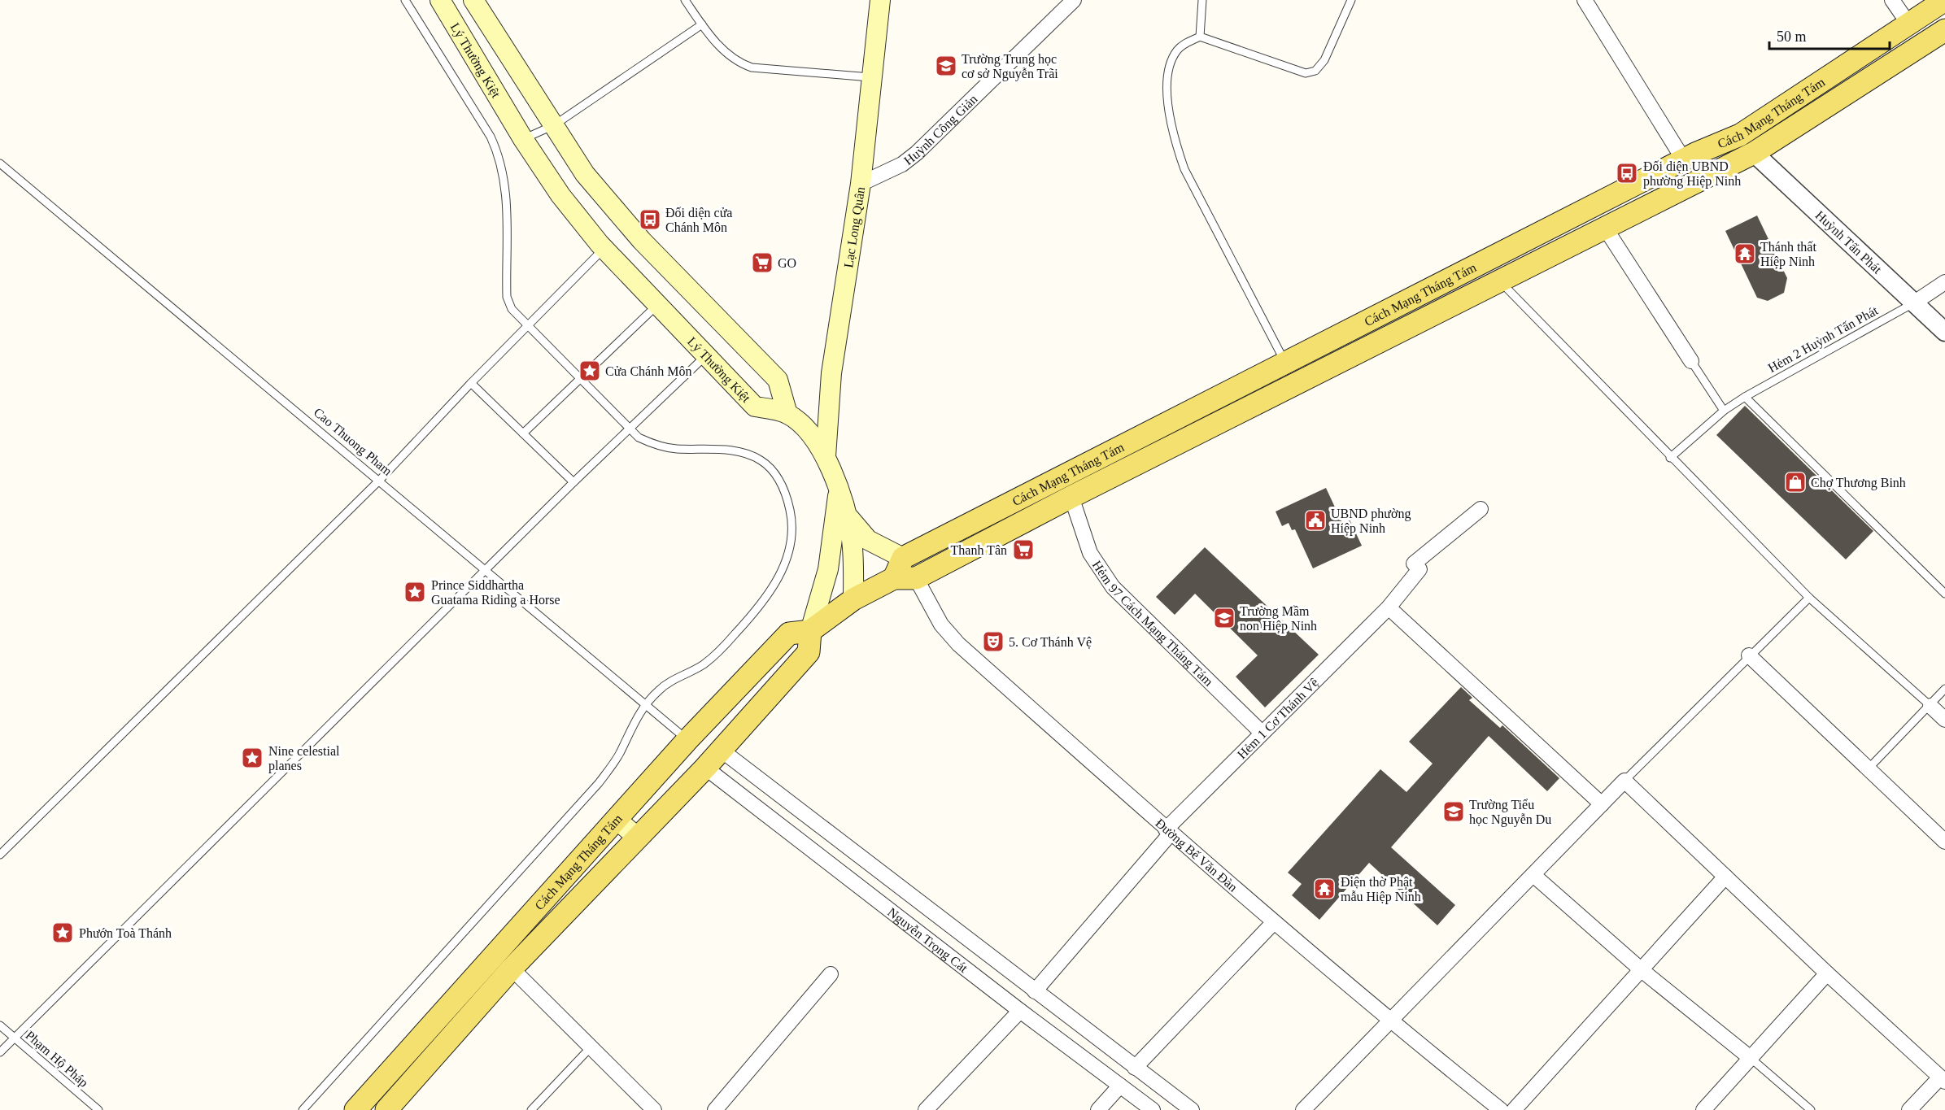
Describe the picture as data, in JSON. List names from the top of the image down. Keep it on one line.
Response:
{"streets":{"main road":["Lý Thường Kiệt","Cách Mạng Tháng Tám","Lạc Long Quân"],"street":["Huỳnh Công Giản","Huỳnh Tấn Phát","Hẻm 97 Cách Mạng Tháng Tám","Hẻm 1 Cơ Thánh Vệ","Đường Bế Văn Đàn","Nguyễn Trọng Cát"],"lane":["Hẻm 2 Huỳnh Tấn Phát","Cao Thuong Pham","Phạm Hộ Pháp"]},"crossings":[["Lý Thường Kiệt","Lạc Long Quân"],["Cách Mạng Tháng Tám","Lạc Long Quân"],["Cách Mạng Tháng Tám","Huỳnh Tấn Phát"],["Cách Mạng Tháng Tám","Cao Thuong Pham"],["Cách Mạng Tháng Tám","Hẻm 97 Cách Mạng Tháng Tám"],["Cách Mạng Tháng Tám","Đường Bế Văn Đàn"],["Cách Mạng Tháng Tám","Nguyễn Trọng Cát"],["Huỳnh Công Giản","Lạc Long Quân"],["Huỳnh Tấn Phát","Hẻm 2 Huỳnh Tấn Phát"],["Hẻm 97 Cách Mạng Tháng Tám","Hẻm 1 Cơ Thánh Vệ"],["Hẻm 1 Cơ Thánh Vệ","Đường Bế Văn Đàn"]],"places":{"school or university":["Trường Trung học cơ sở Nguyễn Trãi","Trường Mầm non Hiệp Ninh","Trường Tiểu học Nguyễn Du"],"bus stop":["Đối diện UBND phường Hiệp Ninh","Đối diện cửa Chánh Môn"],"temple":["Thánh thất Hiệp Ninh","Điện thờ Phật mẫu Hiệp Ninh"],"supermarket":["GO","Thanh Tân"],"place":["Cửa Chánh Môn","Prince Siddhartha Guatama Riding a Horse","Nine celestial planes","Phướn Toà Thánh"],"shop":["Chợ Thương Binh"],"public building":["UBND phường Hiệp Ninh"],"theatre":["5. Cơ Thánh Vệ"]},"scale_bar":"50 m"}
